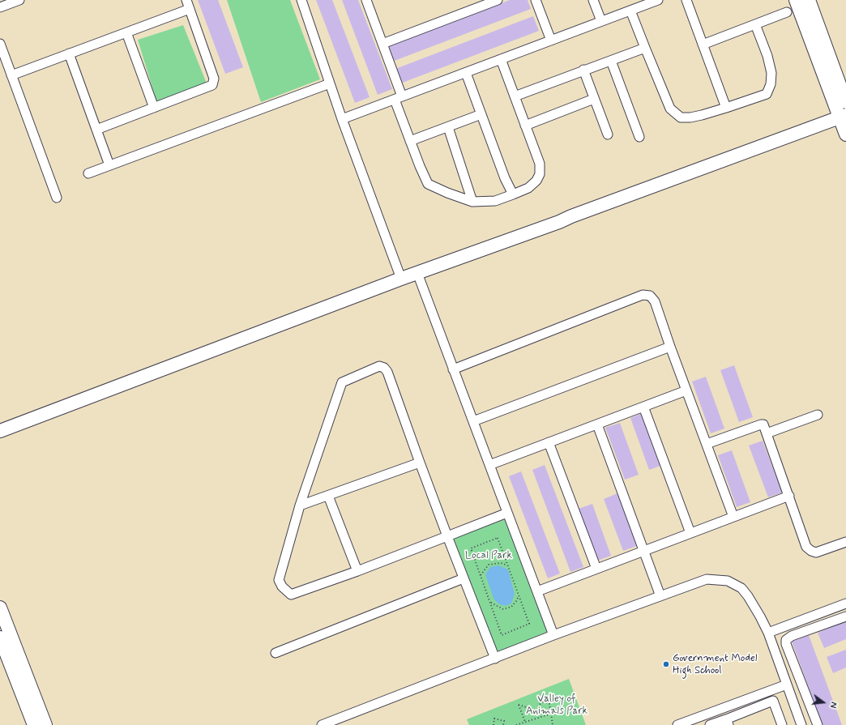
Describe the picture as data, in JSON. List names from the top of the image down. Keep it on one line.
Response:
{"parks":["Local Park","Valley of Animals Park"],"places":["Government Model High School"],"north":"right"}
